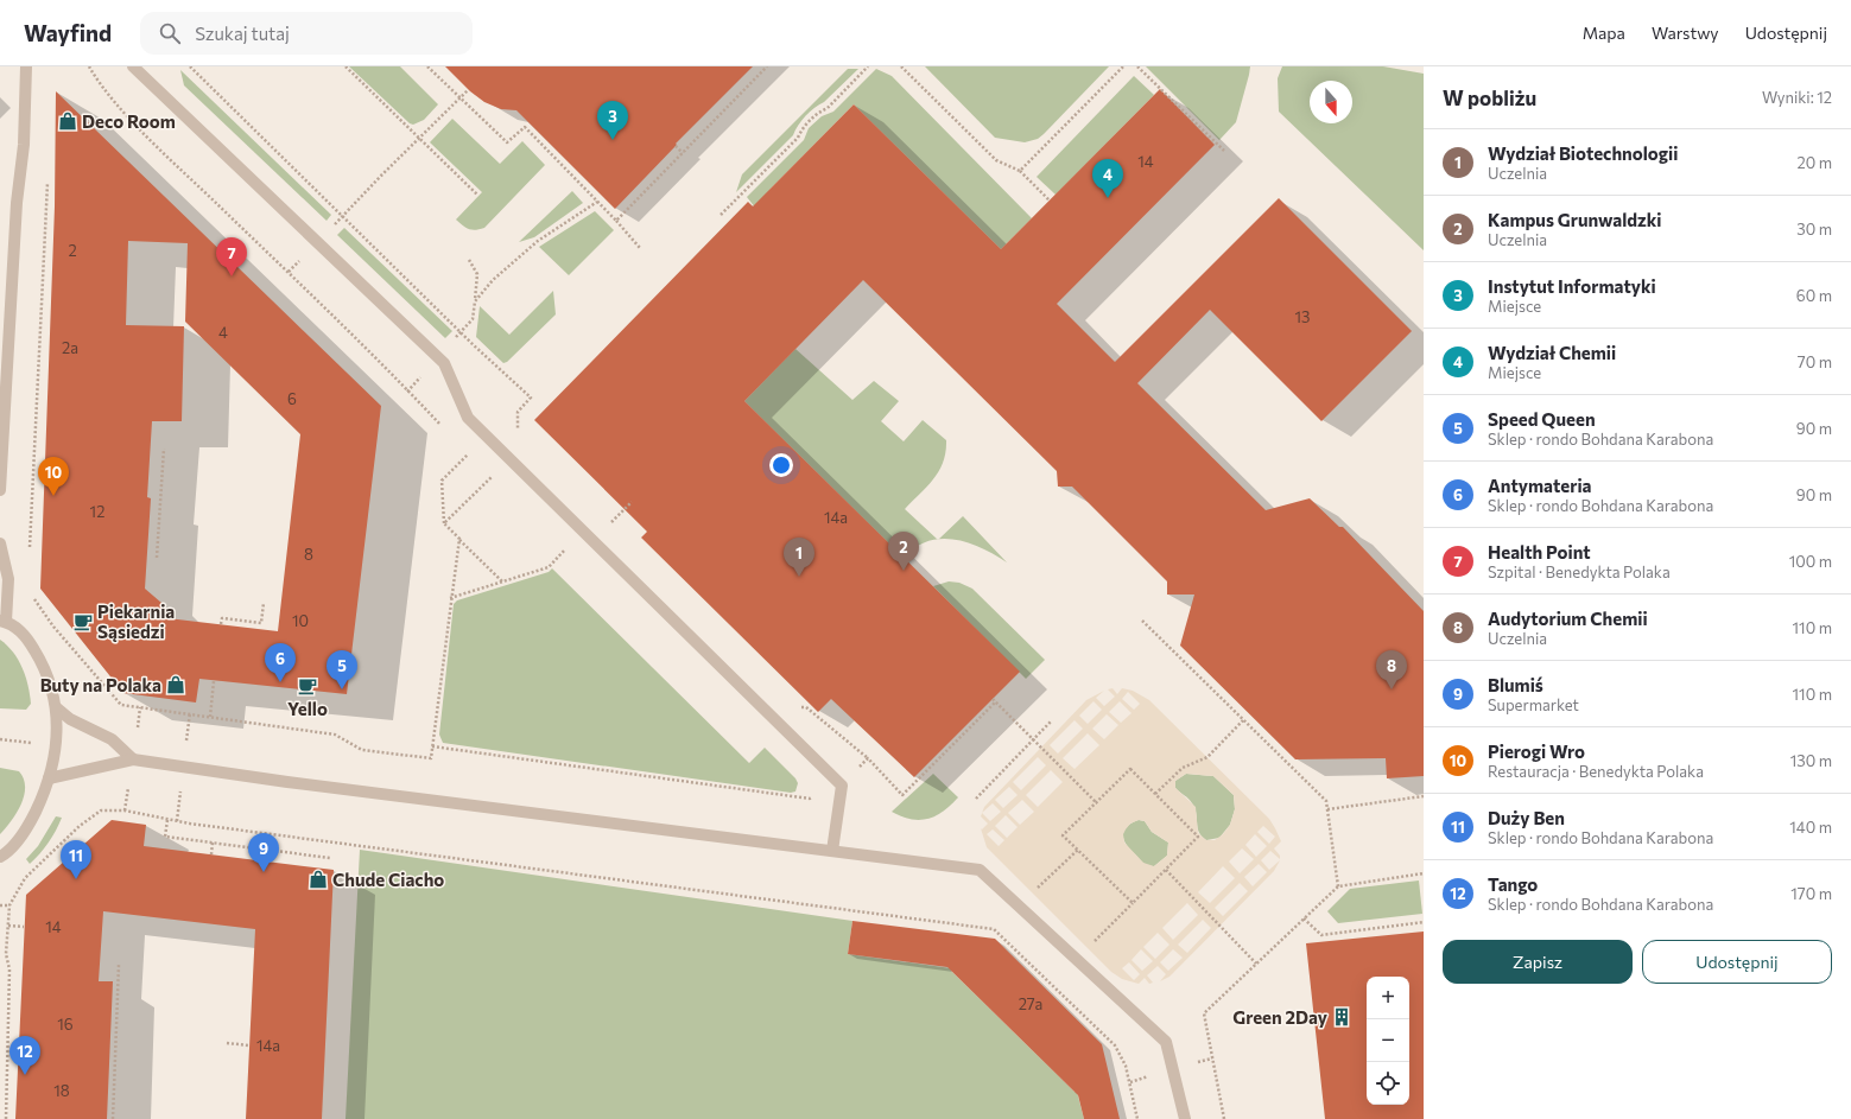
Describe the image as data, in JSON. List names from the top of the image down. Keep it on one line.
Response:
{"places":{"shop":["Deco Room","Buty na Polaka","Chude Ciacho"],"cafe":["Piekarnia Sąsiedzi","Yello"],"building":["Green 2Day"]},"house_numbers":["14","2","13","4","2a","6","12","14a","8","10","14","27a","16","14a","18"],"north":"bottom","page":{"header":"Wayfind","search":"Szukaj tutaj","nav":["Mapa","Warstwy","Udostępnij"],"heading":["W pobliżu","Wyniki: 12"],"pins":["3","4","7","10","2","1","6","5","8","9","11","12"],"list":[{"mark":"1","name":"Wydział Biotechnologii","note":"Uczelnia","value":"20 m"},{"mark":"2","name":"Kampus Grunwaldzki","note":"Uczelnia","value":"30 m"},{"mark":"3","name":"Instytut Informatyki","note":"Miejsce","value":"60 m"},{"mark":"4","name":"Wydział Chemii","note":"Miejsce","value":"70 m"},{"mark":"5","name":"Speed Queen","note":"Sklep · rondo Bohdana Karabona","value":"90 m"},{"mark":"6","name":"Antymateria","note":"Sklep · rondo Bohdana Karabona","value":"90 m"},{"mark":"7","name":"Health Point","note":"Szpital · Benedykta Polaka","value":"100 m"},{"mark":"8","name":"Audytorium Chemii","note":"Uczelnia","value":"110 m"},{"mark":"9","name":"Blumiś","note":"Supermarket","value":"110 m"},{"mark":"10","name":"Pierogi Wro","note":"Restauracja · Benedykta Polaka","value":"130 m"},{"mark":"11","name":"Duży Ben","note":"Sklep · rondo Bohdana Karabona","value":"140 m"},{"mark":"12","name":"Tango","note":"Sklep · rondo Bohdana Karabona","value":"170 m"}],"buttons":["Zapisz","Udostępnij"],"map_buttons":["+","−"]}}
